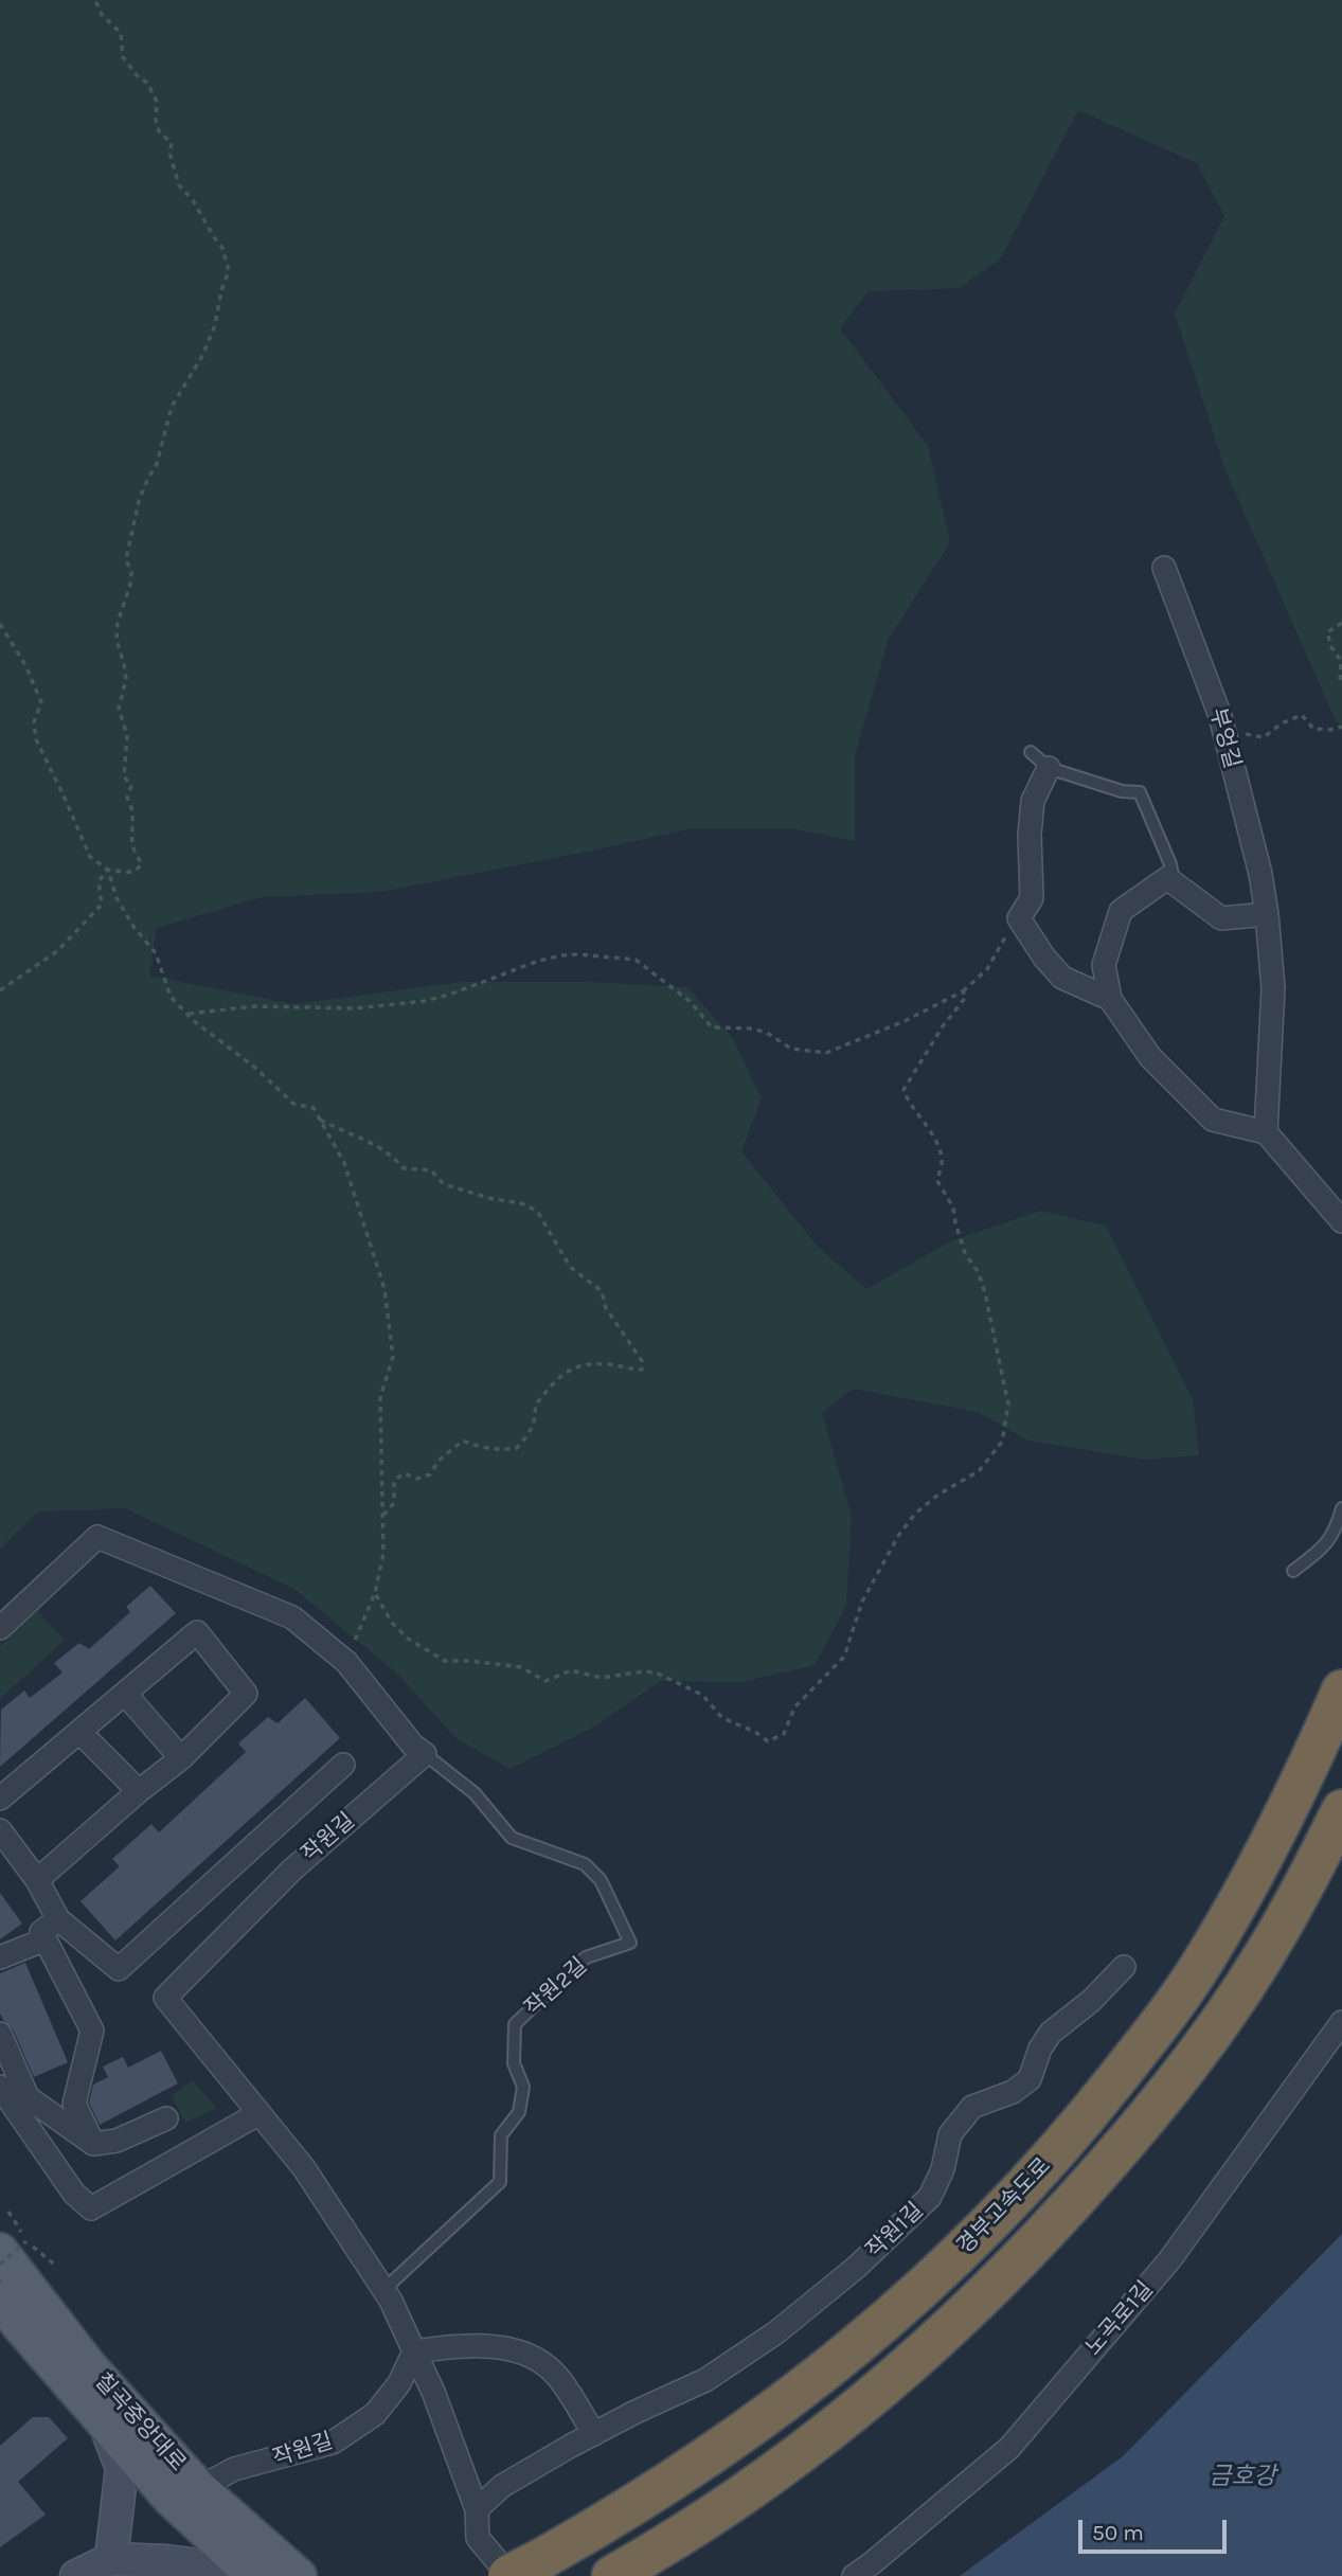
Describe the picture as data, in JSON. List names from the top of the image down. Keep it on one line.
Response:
{"streets":{"highway":["경부고속도로"],"main road":["칠곡중앙대로"],"street":["부엉길","작원길","작원1길","노곡로1길"],"lane":["작원2길"]},"crossings":[["작원길","작원2길"],["작원길","칠곡중앙대로"]],"water":["금호강"],"scale_bar":"50 m"}
